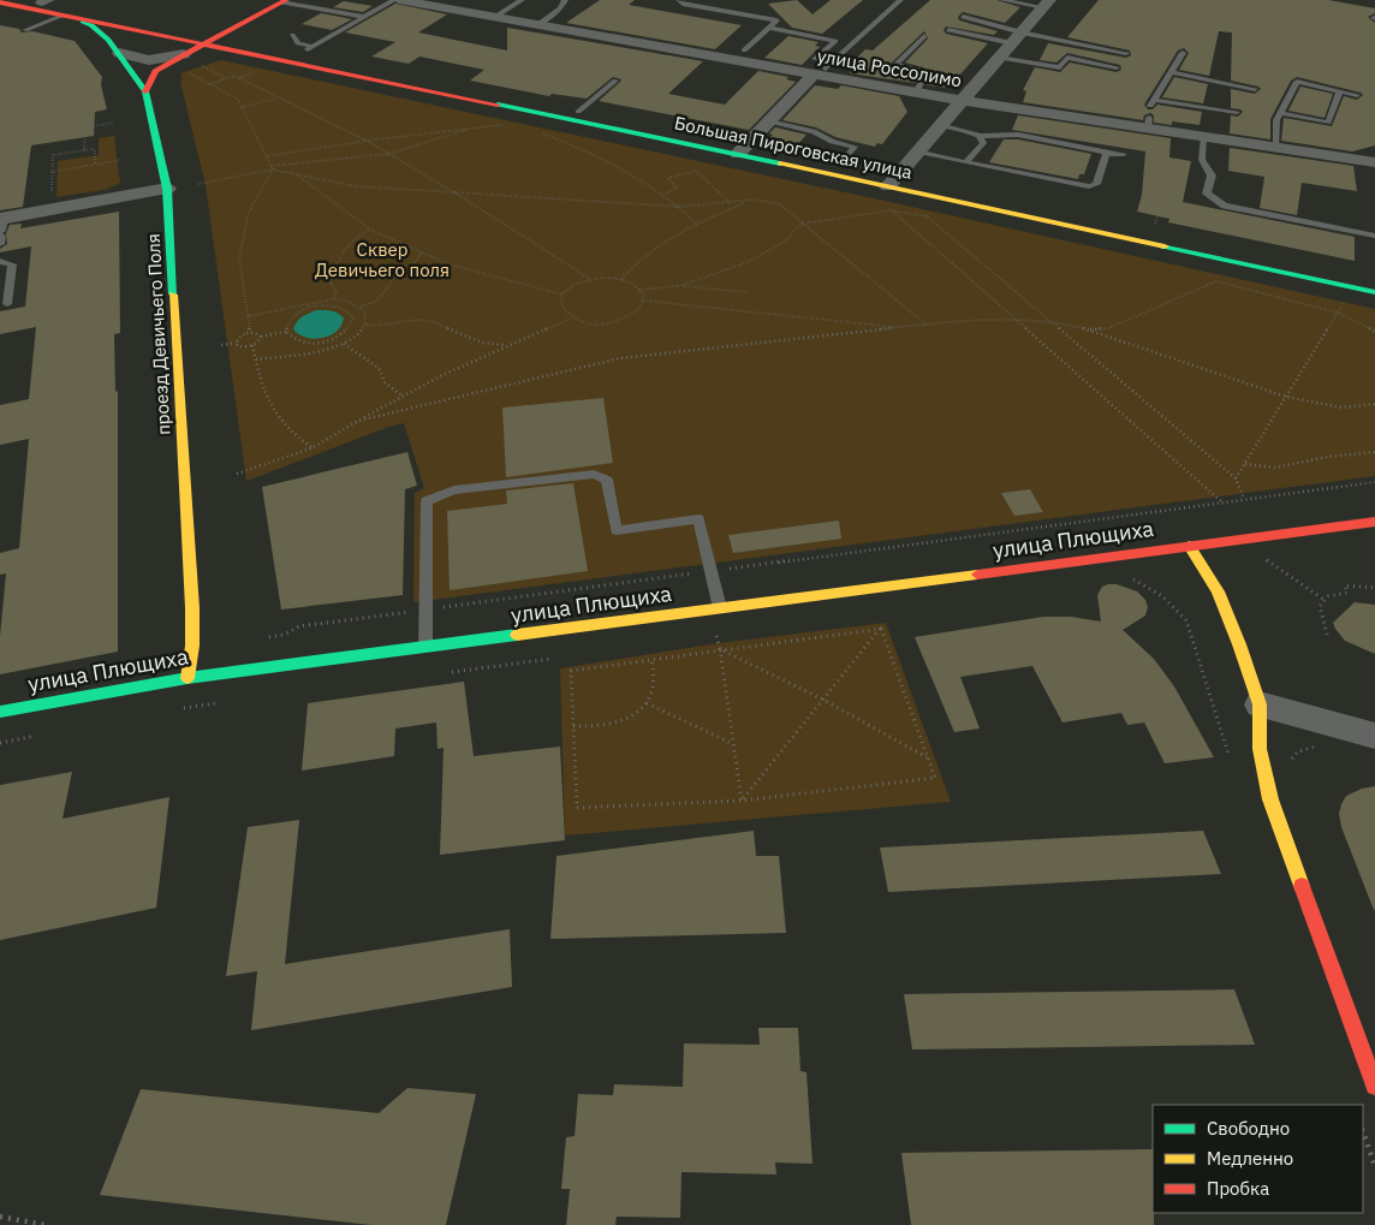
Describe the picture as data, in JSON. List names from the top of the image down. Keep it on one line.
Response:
{"streets":{"main road":["Большая Пироговская улица","проезд Девичьего Поля","улица Плющиха"],"street":["улица Россолимо"]},"crossings":[["Большая Пироговская улица","проезд Девичьего Поля"],["проезд Девичьего Поля","улица Плющиха"]],"parks":["Сквер Девичьего поля"],"legend":["Свободно","Медленно","Пробка"]}
